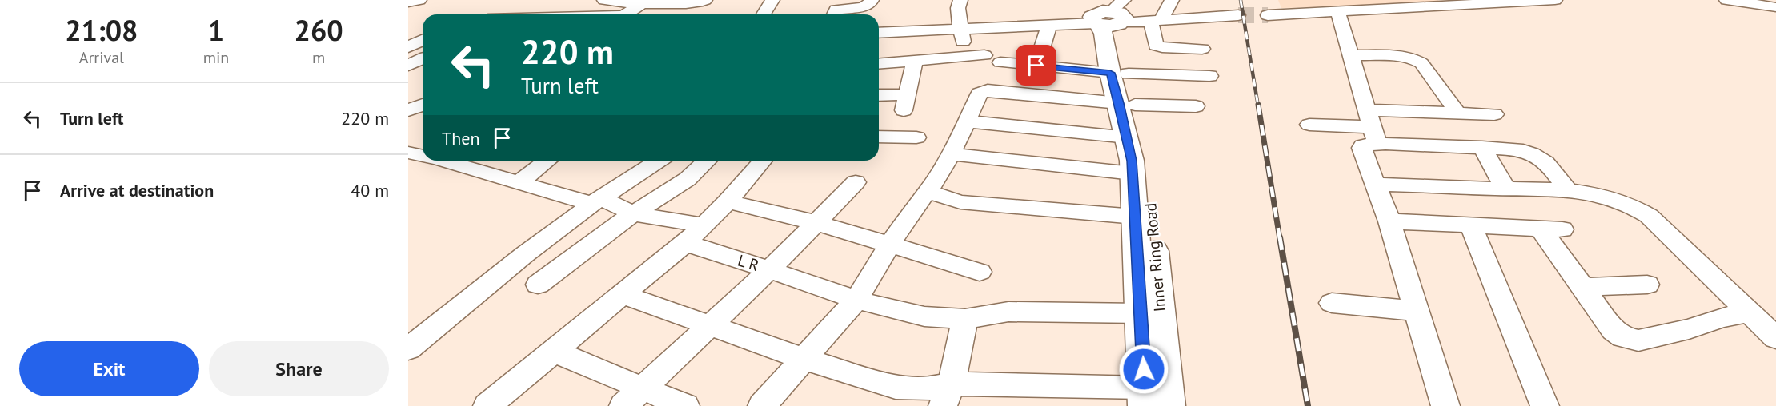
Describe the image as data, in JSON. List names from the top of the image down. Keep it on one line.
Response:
{"streets":{"main road":["Inner Ring Road"],"street":["L R"]},"crossings":[["Inner Ring Road","L R"]],"page":{"eta":["21:08","Arrival","1","min","260","m"],"turn":["220 m","Turn left"],"list":[{"name":"Turn left","value":"220 m"},{"name":"Arrive at destination","value":"40 m"}],"then":"Then","buttons":["Exit","Share"]}}
